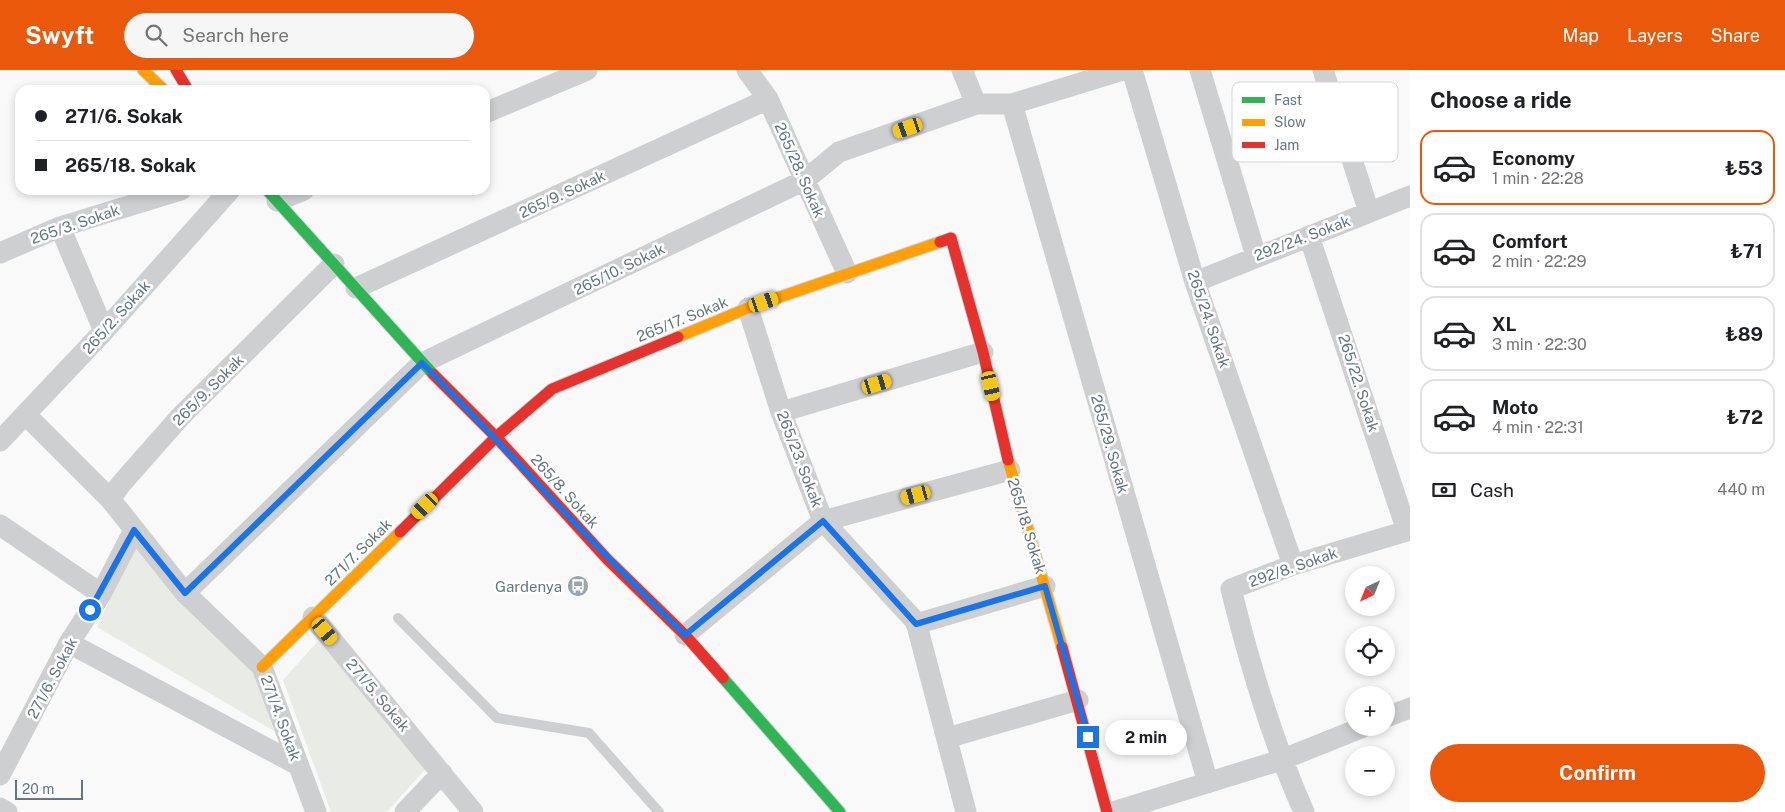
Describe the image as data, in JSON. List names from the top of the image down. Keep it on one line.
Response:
{"streets":{"street":["265/28. Sokak","265/9. Sokak","265/3. Sokak","292/24. Sokak","265/10. Sokak","265/2. Sokak","265/17. Sokak","265/24. Sokak","265/22. Sokak","265/29. Sokak","265/23. Sokak","265/8. Sokak","265/18. Sokak","271/7. Sokak","292/8. Sokak","271/6. Sokak","271/5. Sokak","271/4. Sokak"]},"crossings":[["265/28. Sokak","265/9. Sokak"],["265/28. Sokak","265/10. Sokak"],["265/28. Sokak","265/17. Sokak"],["265/9. Sokak","265/8. Sokak"],["265/9. Sokak","271/4. Sokak"],["292/24. Sokak","265/24. Sokak"],["292/24. Sokak","265/22. Sokak"],["265/10. Sokak","265/29. Sokak"],["265/10. Sokak","265/8. Sokak"],["265/10. Sokak","271/4. Sokak"],["265/2. Sokak","271/4. Sokak"],["265/17. Sokak","265/23. Sokak"],["265/17. Sokak","265/8. Sokak"],["265/17. Sokak","265/18. Sokak"],["265/17. Sokak","271/7. Sokak"],["265/24. Sokak","292/8. Sokak"],["265/22. Sokak","292/8. Sokak"],["265/8. Sokak","271/7. Sokak"],["271/7. Sokak","271/5. Sokak"],["271/7. Sokak","271/4. Sokak"],["271/6. Sokak","271/4. Sokak"]],"places":{"bus stop":["Gardenya"]},"legend":["Fast","Slow","Jam"],"scale_bar":"20 m","north":"bottom left","page":{"header":"Swyft","search":"Search here","nav":["Map","Layers","Share"],"heading":"Choose a ride","banner":["271/6. Sokak","265/18. Sokak"],"list":[{"name":"Economy","note":"1 min · 22:28","value":"₺53"},{"name":"Comfort","note":"2 min · 22:29","value":"₺71"},{"name":"XL","note":"3 min · 22:30","value":"₺89"},{"name":"Moto","note":"4 min · 22:31","value":"₺72"}],"pay":["Cash","440 m"],"map_buttons":["+","−"],"bubble":"2 min","buttons":"Confirm","scale":"20 m"}}
